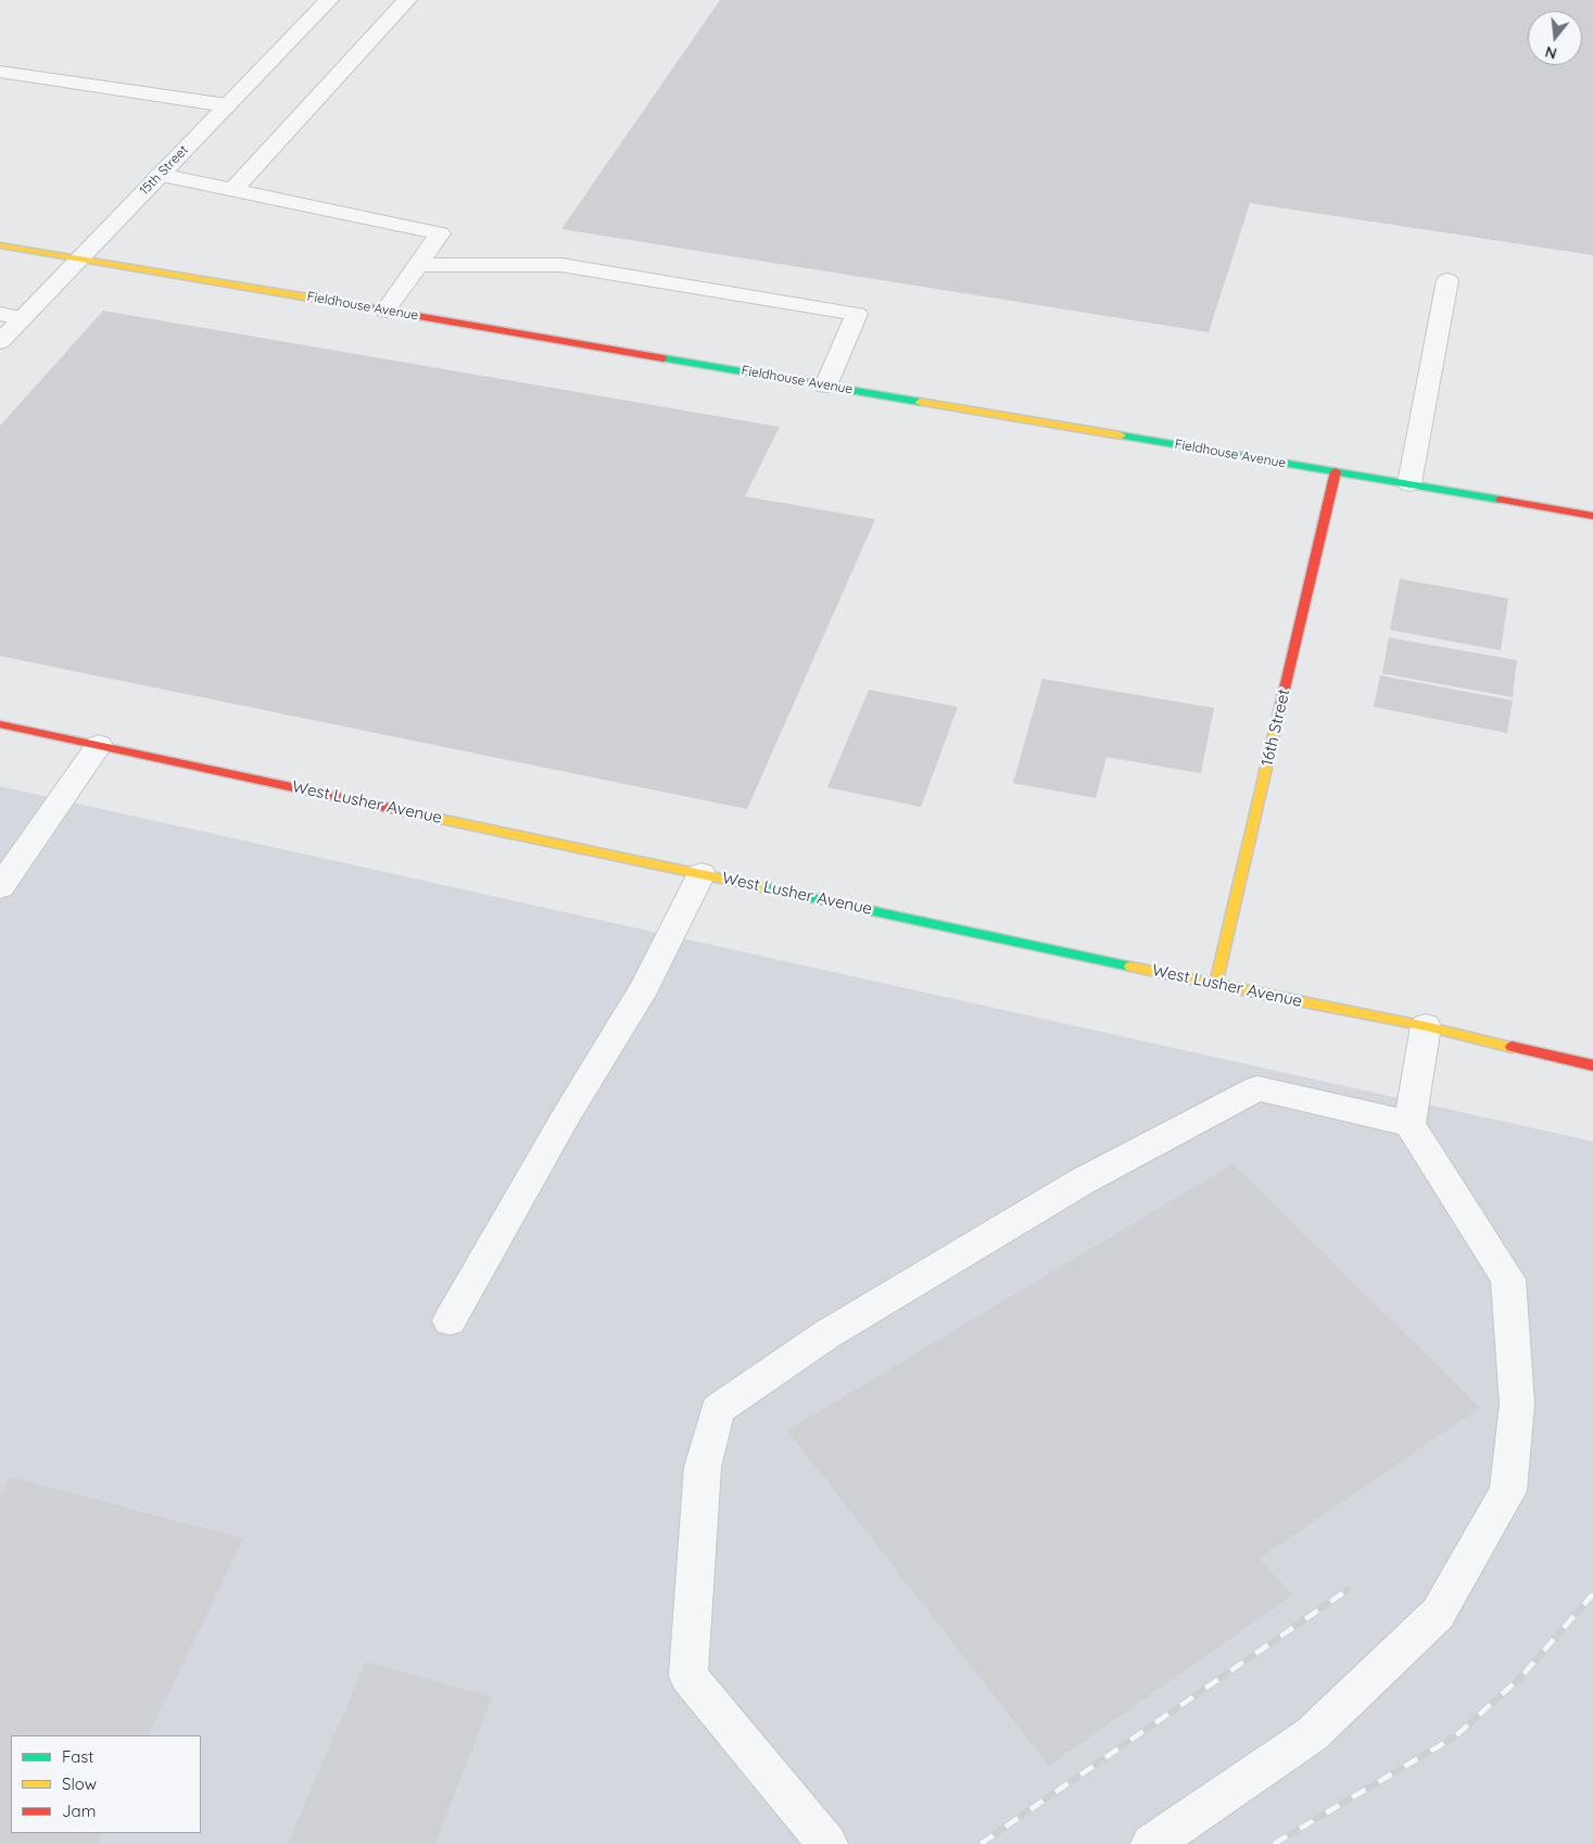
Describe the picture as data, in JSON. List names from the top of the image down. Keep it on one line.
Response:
{"streets":{"street":["15th Street","Fieldhouse Avenue","16th Street","West Lusher Avenue"]},"crossings":[["15th Street","Fieldhouse Avenue"],["Fieldhouse Avenue","16th Street"],["16th Street","West Lusher Avenue"]],"legend":["Fast","Slow","Jam"],"north":"bottom"}
